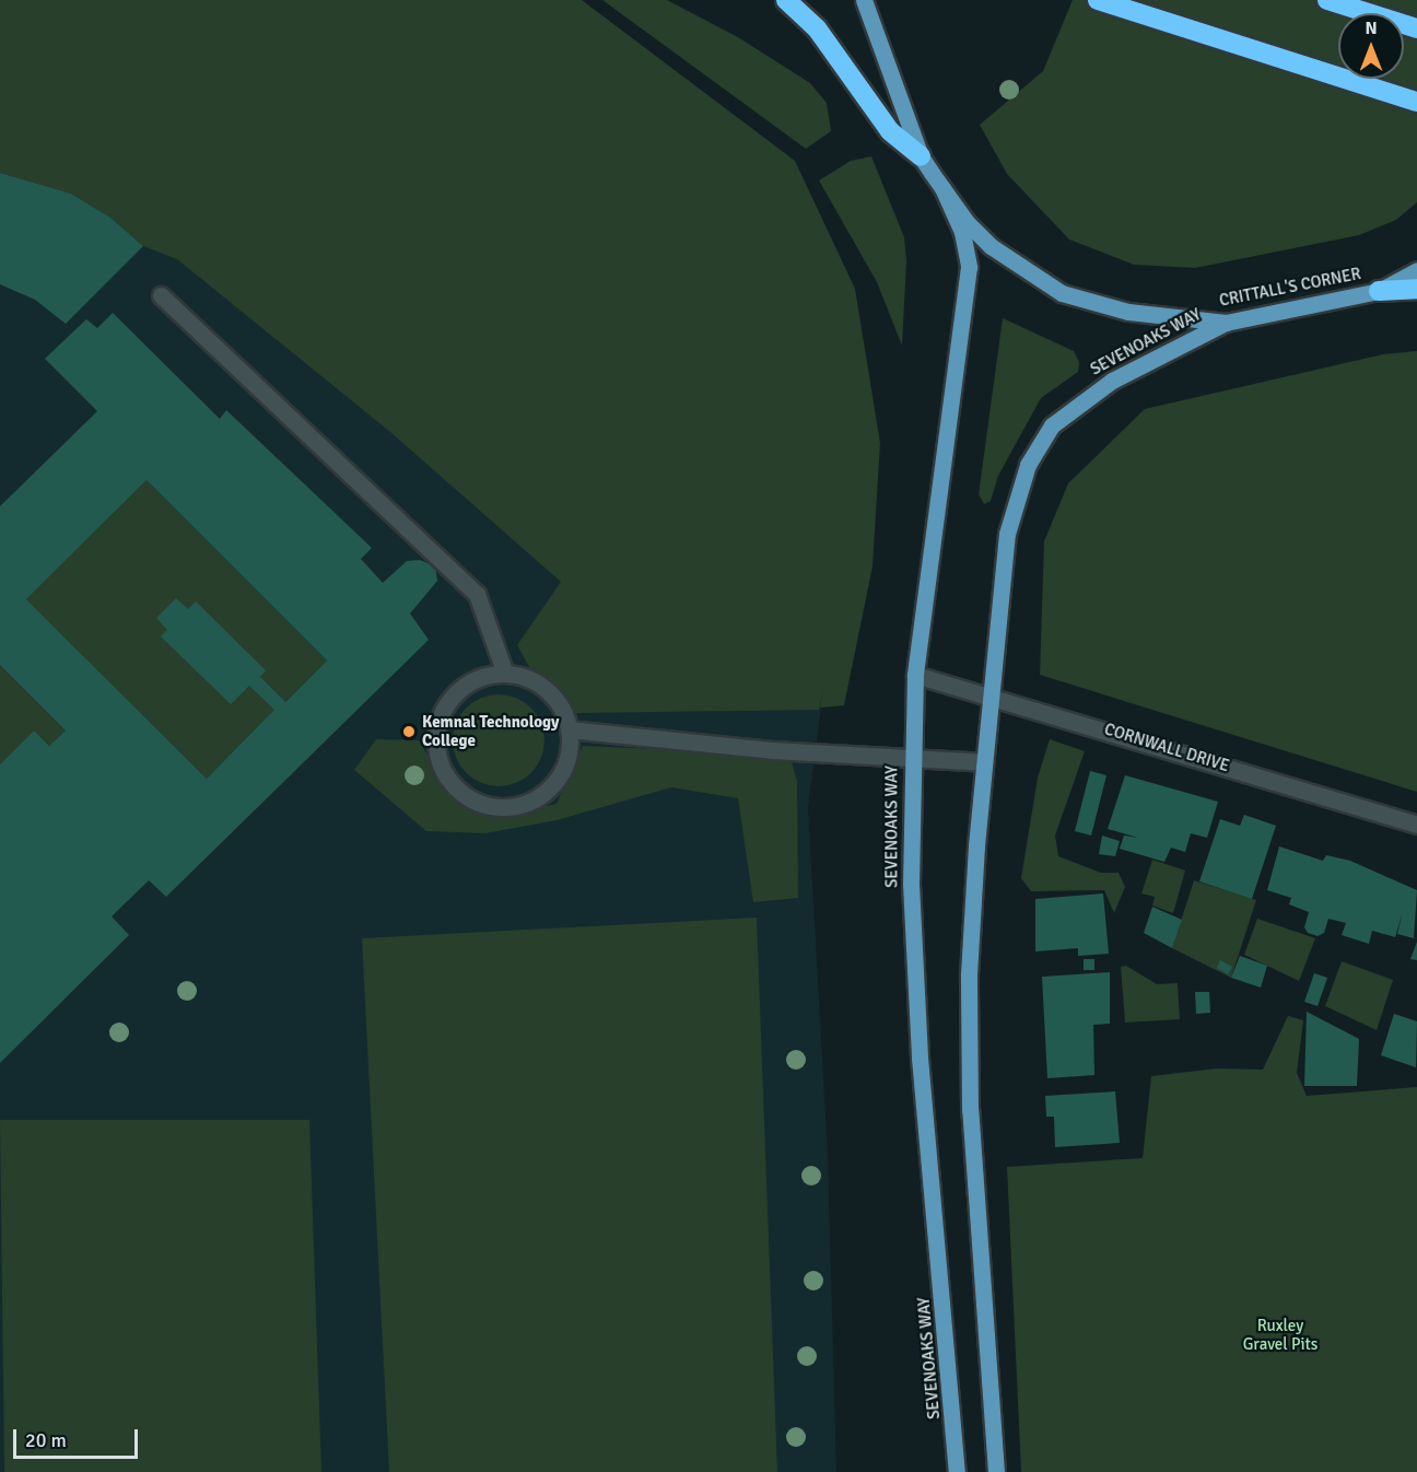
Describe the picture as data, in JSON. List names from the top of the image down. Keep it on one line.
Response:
{"streets":{"main road":["CRITTALL'S CORNER","SEVENOAKS WAY"],"street":["CORNWALL DRIVE"]},"crossings":[["CRITTALL'S CORNER","SEVENOAKS WAY"],["SEVENOAKS WAY","CORNWALL DRIVE"]],"parks":["Ruxley Gravel Pits"],"places":["Kemnal Technology College"],"scale_bar":"20 m","north":"top"}
